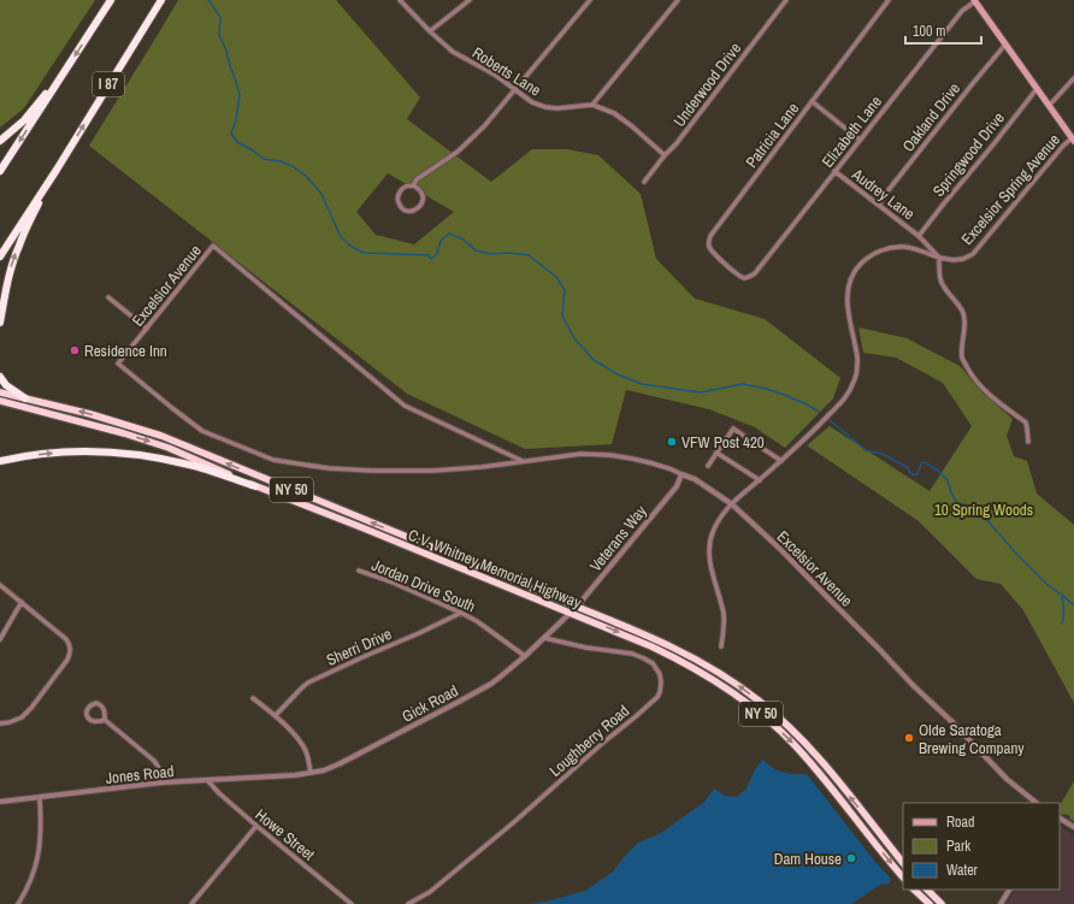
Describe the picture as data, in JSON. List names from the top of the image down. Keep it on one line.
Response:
{"streets":{"highway":["I 87","NY 50","C.V. Whitney Memorial Highway"],"street":["Roberts Lane","Underwood Drive","Oakland Drive","Elizabeth Lane","Patricia Lane","Springwood Drive","Excelsior Spring Avenue","Audrey Lane","Excelsior Avenue","Veterans Way","Jordan Drive South","Sherri Drive","Gick Road","Loughberry Road","Jones Road","Howe Street"]},"crossings":[["Roberts Lane","Underwood Drive"],["Oakland Drive","Audrey Lane"],["Elizabeth Lane","Patricia Lane"],["Elizabeth Lane","Audrey Lane"],["Springwood Drive","Audrey Lane"],["Excelsior Spring Avenue","Excelsior Avenue"],["Excelsior Avenue","Veterans Way"],["Veterans Way","C.V. Whitney Memorial Highway"],["Veterans Way","Gick Road"],["C.V. Whitney Memorial Highway","Gick Road"],["Jordan Drive South","Sherri Drive"],["Jordan Drive South","Gick Road"],["Gick Road","Loughberry Road"],["Gick Road","Jones Road"],["Jones Road","Howe Street"]],"parks":["10 Spring Woods"],"places":["Residence Inn","VFW Post 420","Olde Saratoga Brewing Company","Dam House"],"legend":["Road","Park","Water"],"scale_bar":"100 m"}
